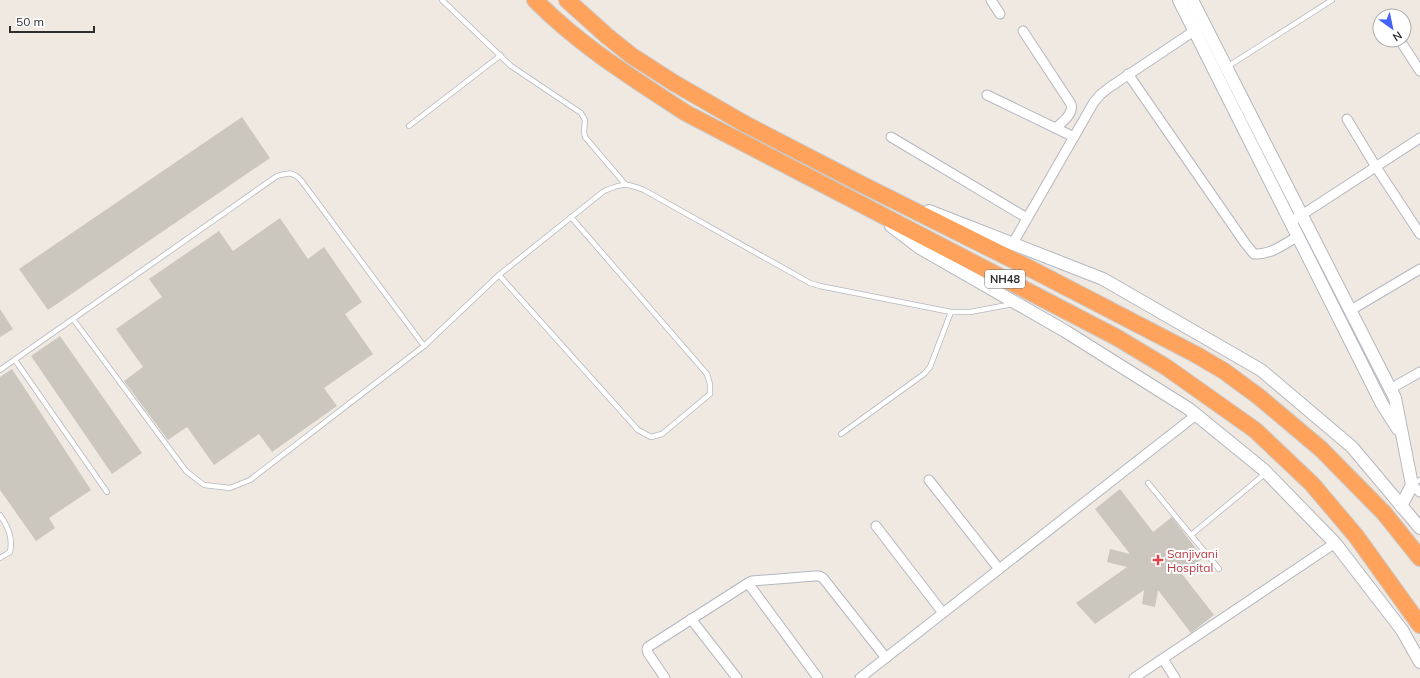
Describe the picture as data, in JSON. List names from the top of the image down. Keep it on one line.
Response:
{"streets":{"highway":["NH48"]},"places":{"health":["Sanjivani Hospital"]},"scale_bar":"50 m","north":"bottom right"}
